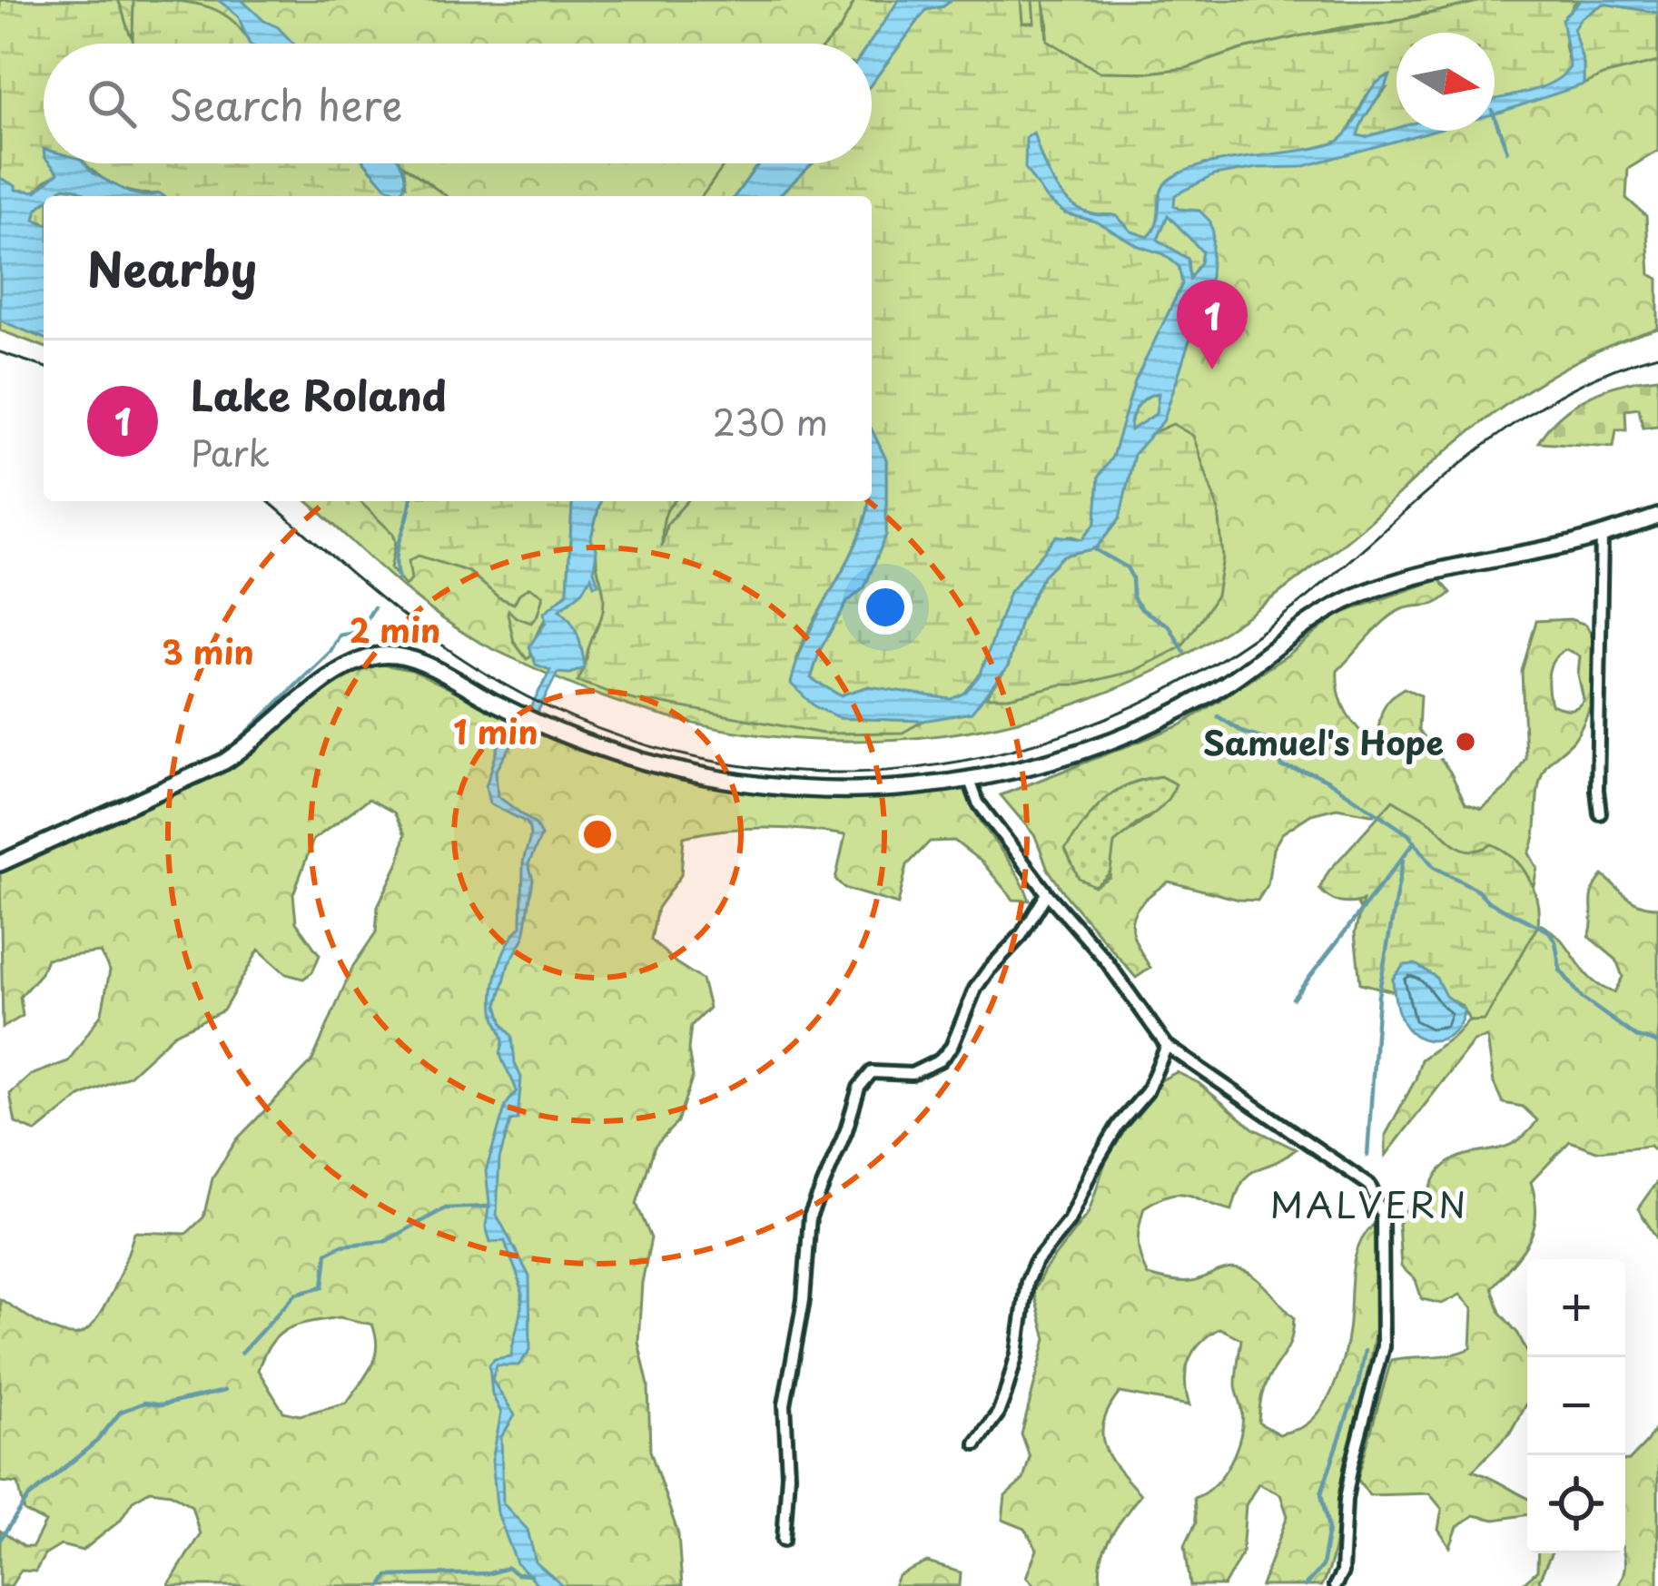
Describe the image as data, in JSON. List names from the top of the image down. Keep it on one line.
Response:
{"districts":["MALVERN"],"places":["Samuel's Hope"],"north":"right","page":{"search":"Search here","heading":"Nearby","pins":"1","list":[{"mark":"1","name":"Lake Roland","note":"Park","value":"230 m"}],"map_buttons":["+","−"]},"rings":["2 min","3 min","1 min"]}
